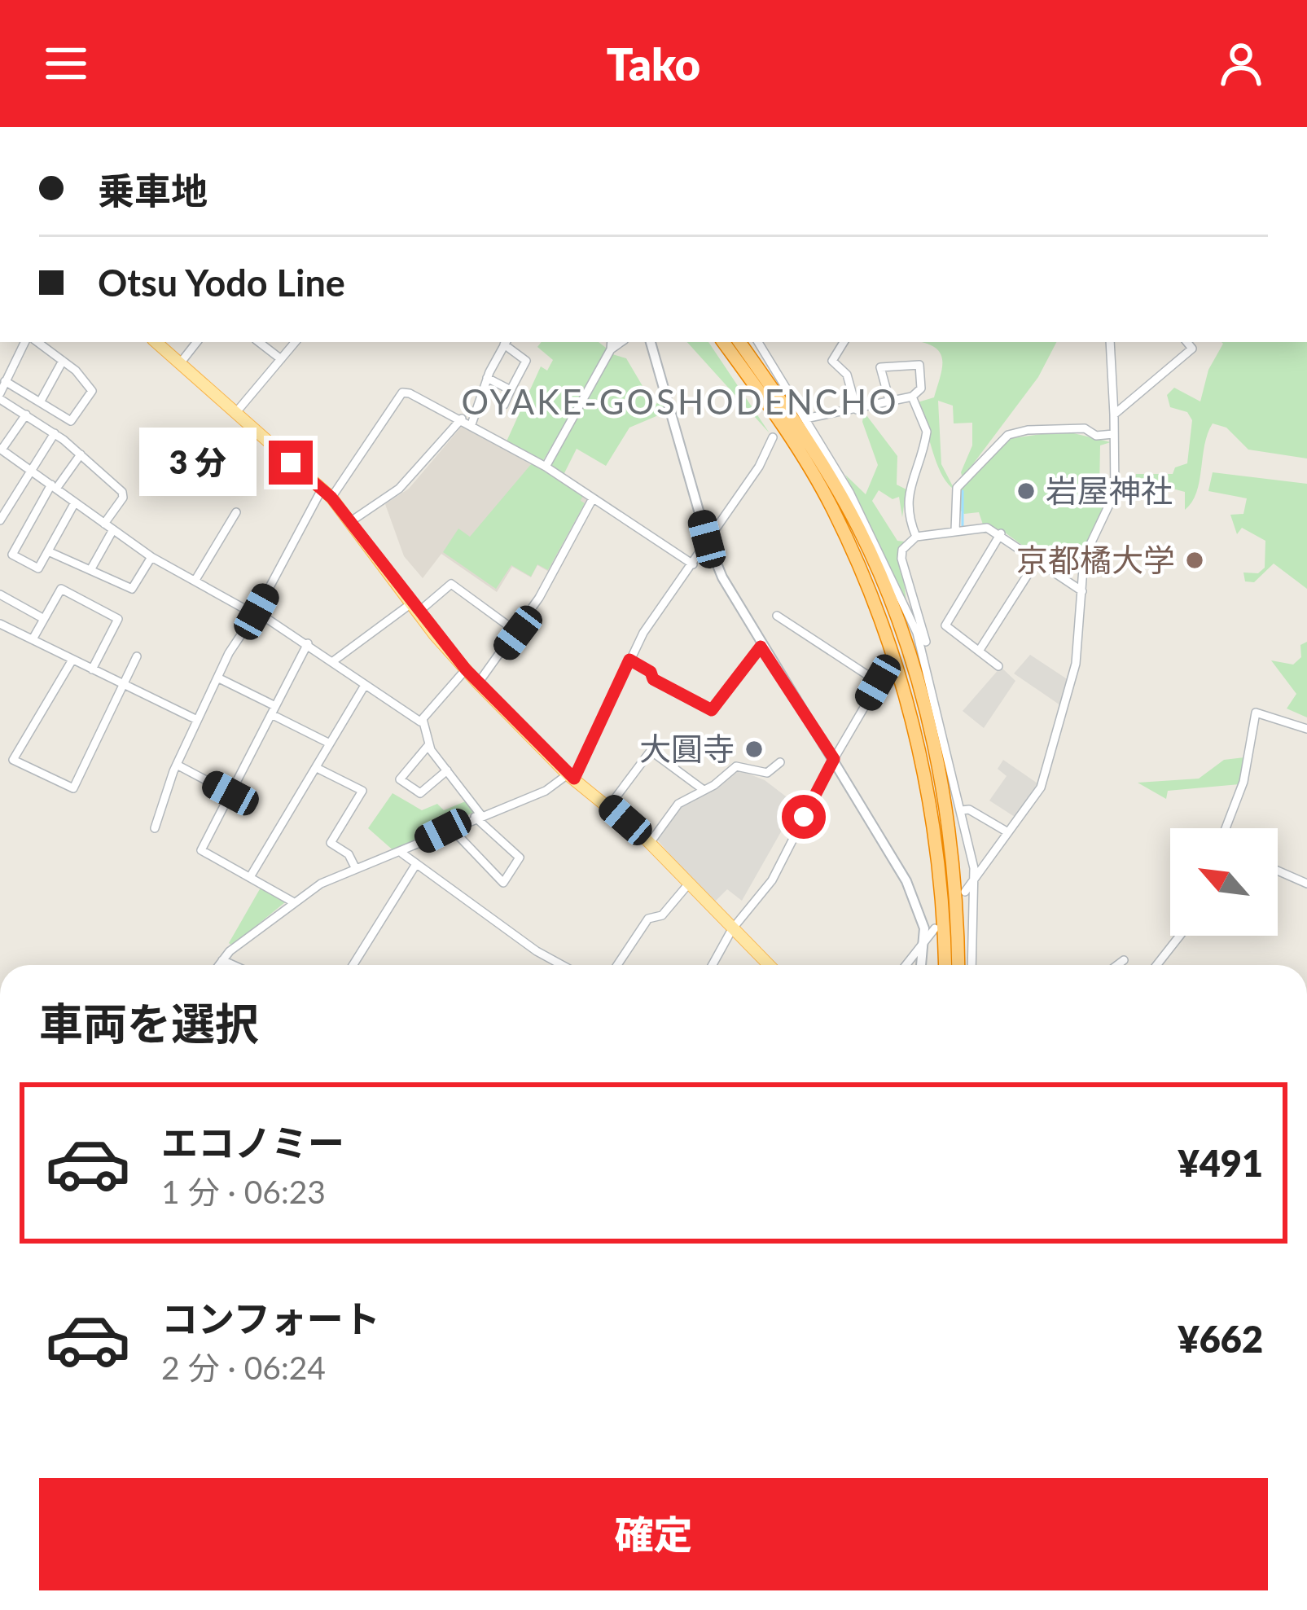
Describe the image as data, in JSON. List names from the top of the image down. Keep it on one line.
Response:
{"districts":["OYAKE-GOSHODENCHO"],"places":["岩屋神社","京都橘大学","大圓寺"],"north":"top left","page":{"header":"Tako","banner":["乗車地","Otsu Yodo Line"],"bubble":"3 分","heading":"車両を選択","list":[{"name":"エコノミー","note":"1 分 · 06:23","value":"¥491"},{"name":"コンフォート","note":"2 分 · 06:24","value":"¥662"}],"buttons":"確定"}}
